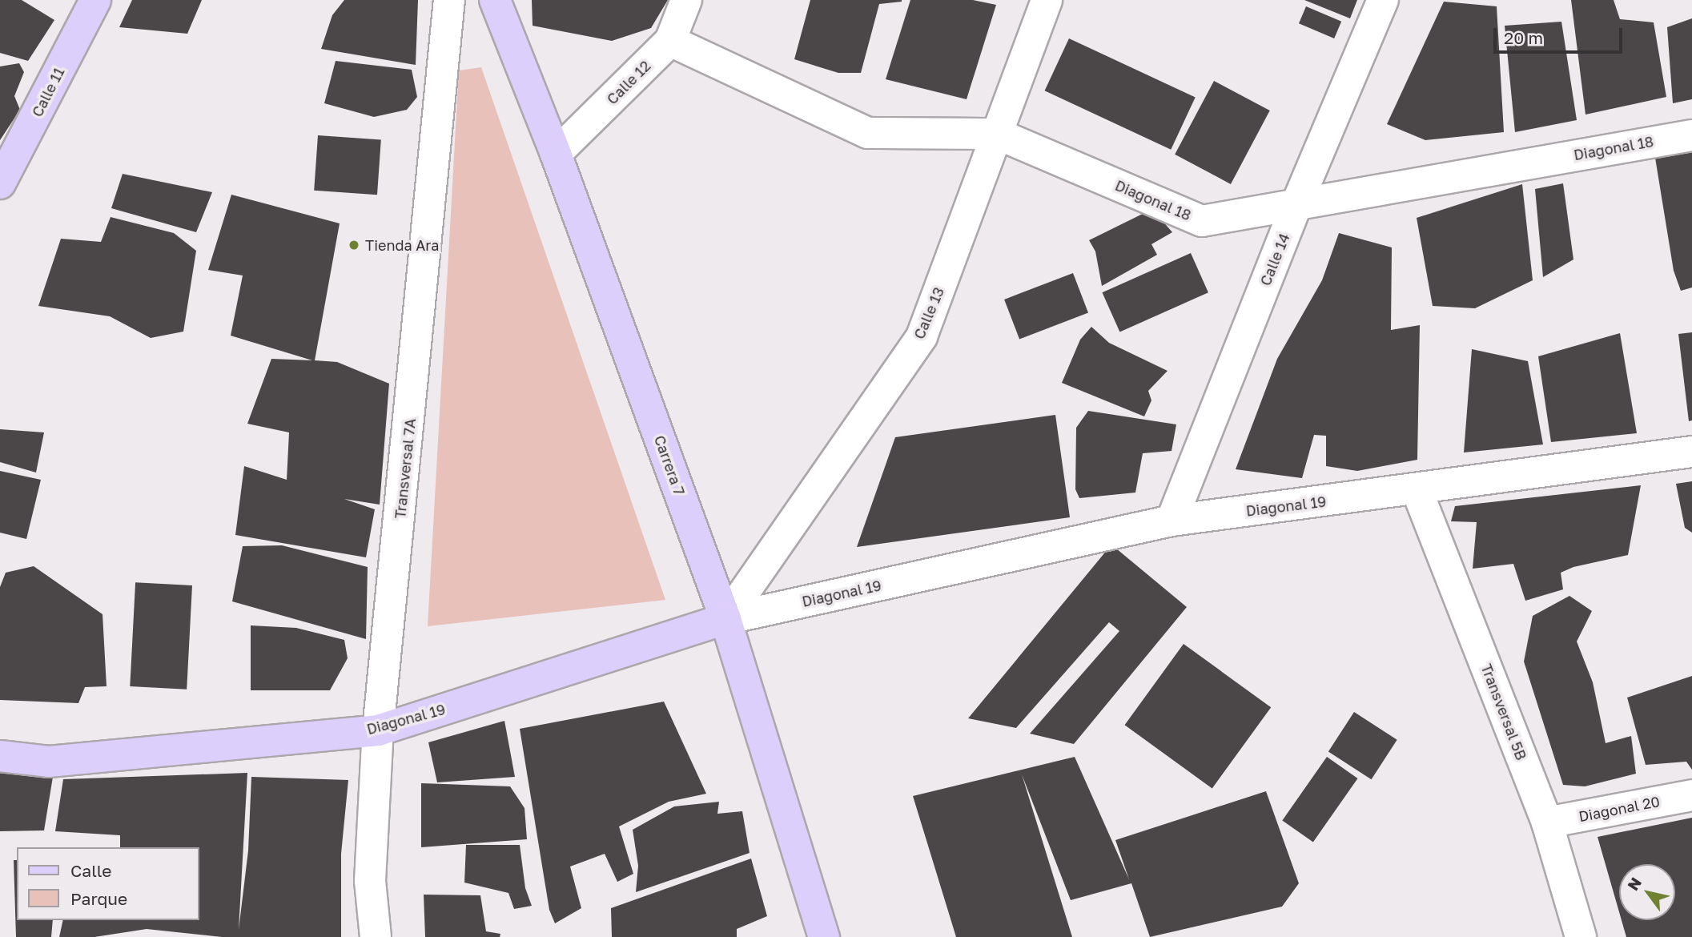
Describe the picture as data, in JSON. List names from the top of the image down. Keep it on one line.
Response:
{"streets":{"main road":["Calle 11","Carrera 7","Diagonal 19"],"street":["Calle 12","Diagonal 18","Calle 14","Calle 13","Transversal 7A","Transversal 5B","Diagonal 20"]},"crossings":[["Calle 12","Diagonal 18"],["Calle 12","Carrera 7"],["Diagonal 18","Calle 14"],["Diagonal 18","Calle 13"],["Calle 14","Diagonal 19"],["Calle 13","Carrera 7"],["Calle 13","Diagonal 19"],["Carrera 7","Diagonal 19"],["Transversal 7A","Diagonal 19"],["Diagonal 19","Transversal 5B"],["Transversal 5B","Diagonal 20"]],"places":["Tienda Ara"],"legend":["Calle","Parque"],"scale_bar":"20 m","north":"top left"}
